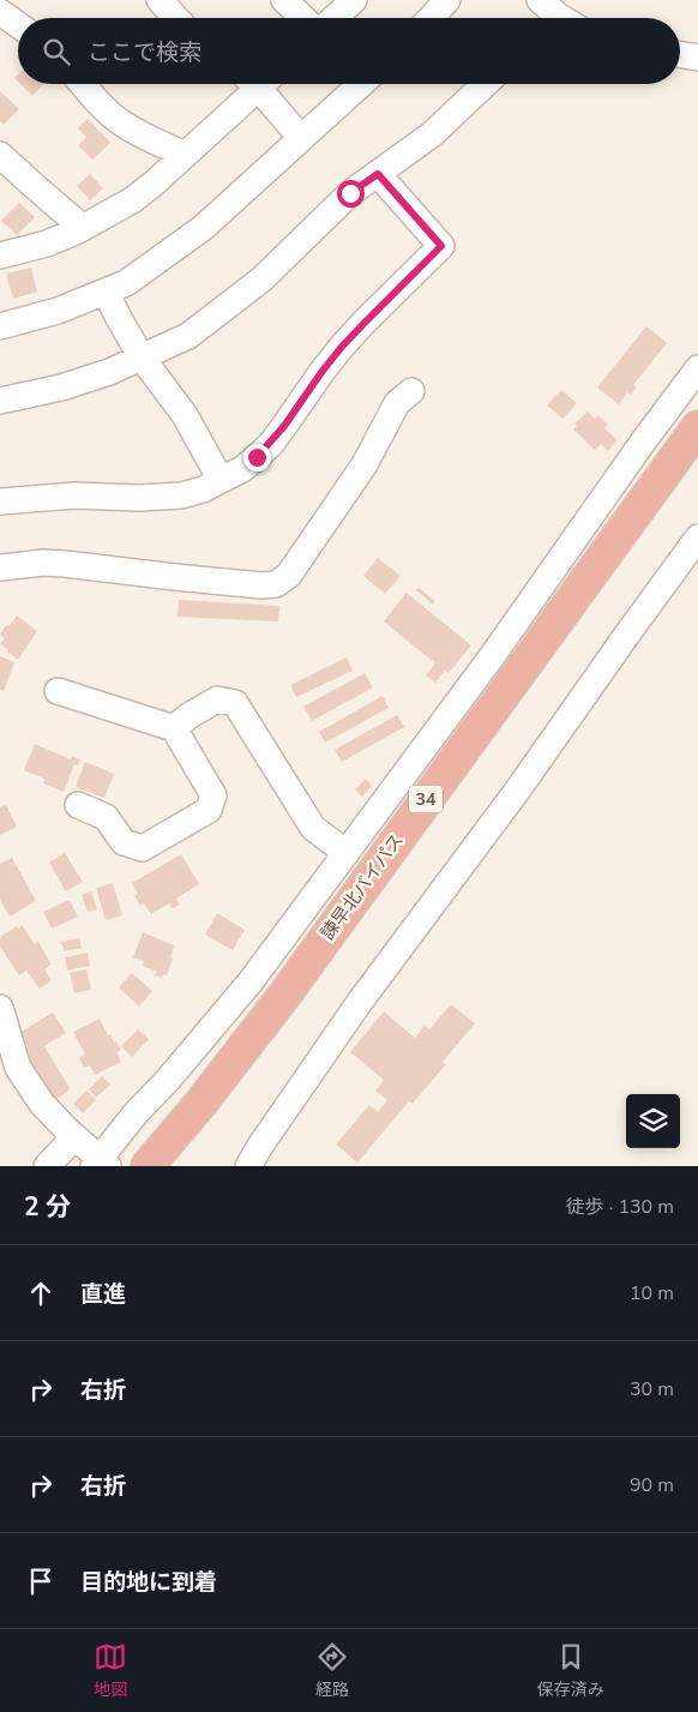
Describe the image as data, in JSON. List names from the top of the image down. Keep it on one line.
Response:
{"streets":{"highway":["34","諫早北バイパス"]},"page":{"search":"ここで検索","heading":["2 分","徒歩 · 130 m"],"list":[["直進","10 m"],["右折","30 m"],["右折","90 m"],"目的地に到着"],"nav":["地図","経路","保存済み"]}}
